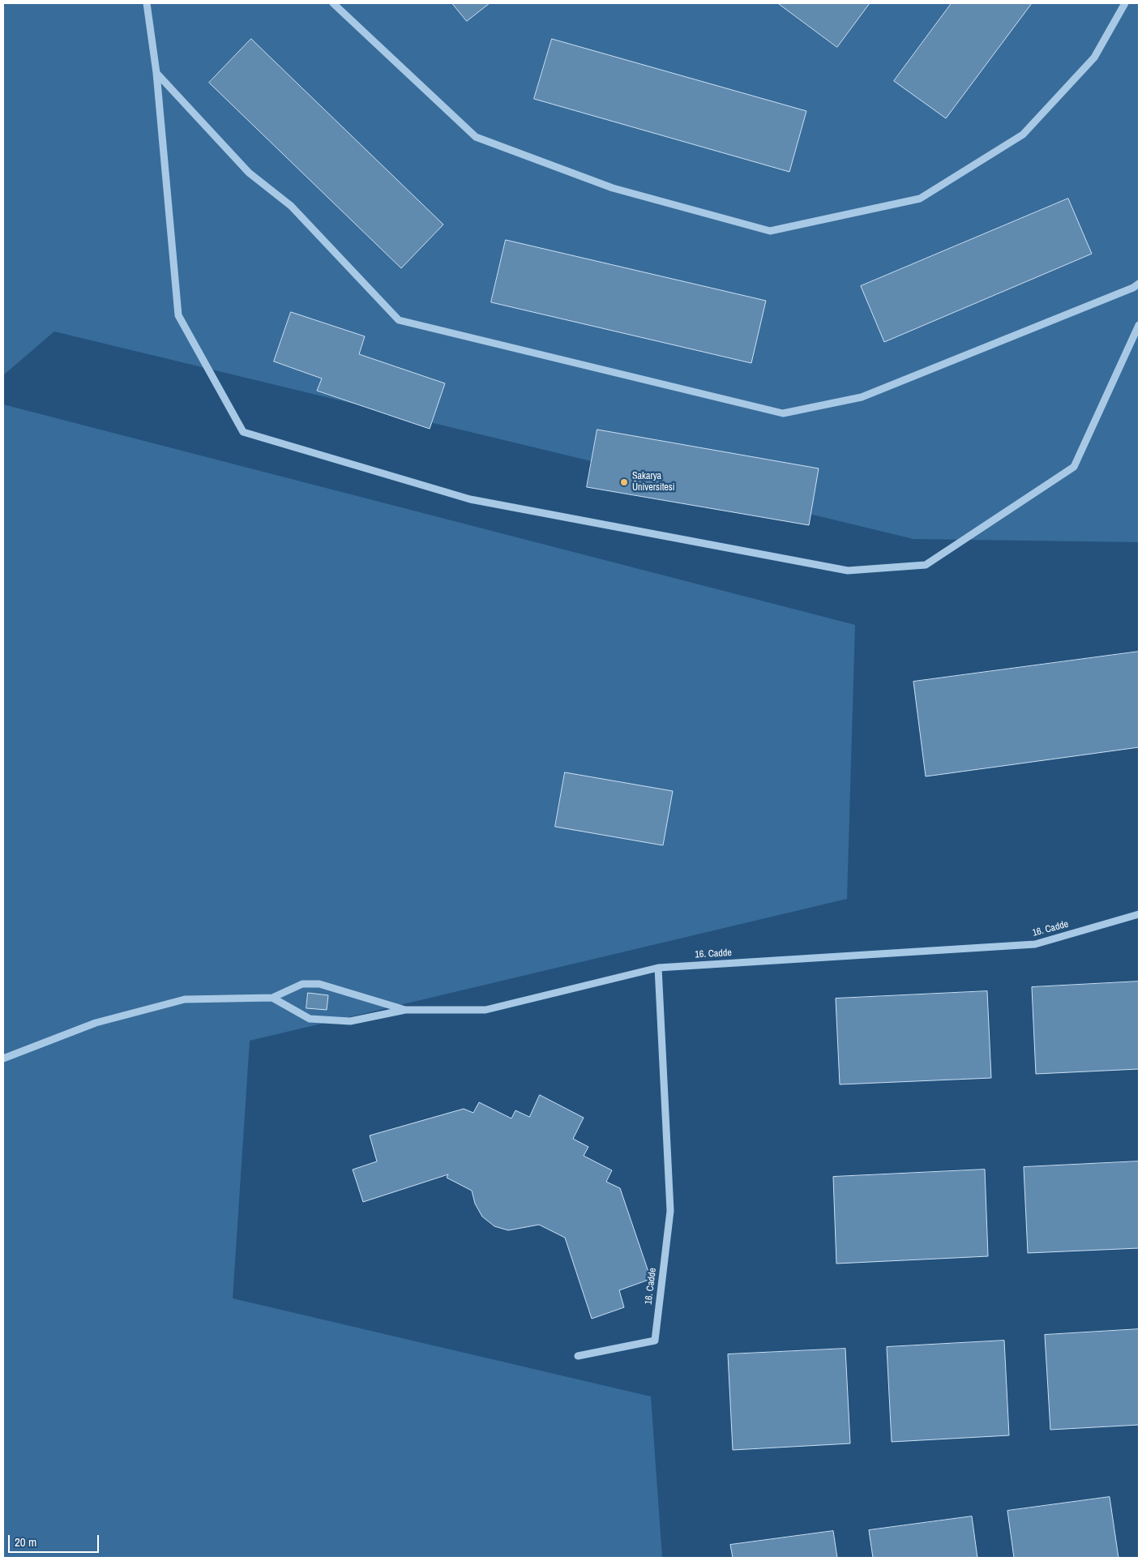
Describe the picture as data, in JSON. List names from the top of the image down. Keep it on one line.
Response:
{"streets":{"street":["16. Cadde"]},"places":["Sakarya Üniversitesi"],"scale_bar":"20 m"}
